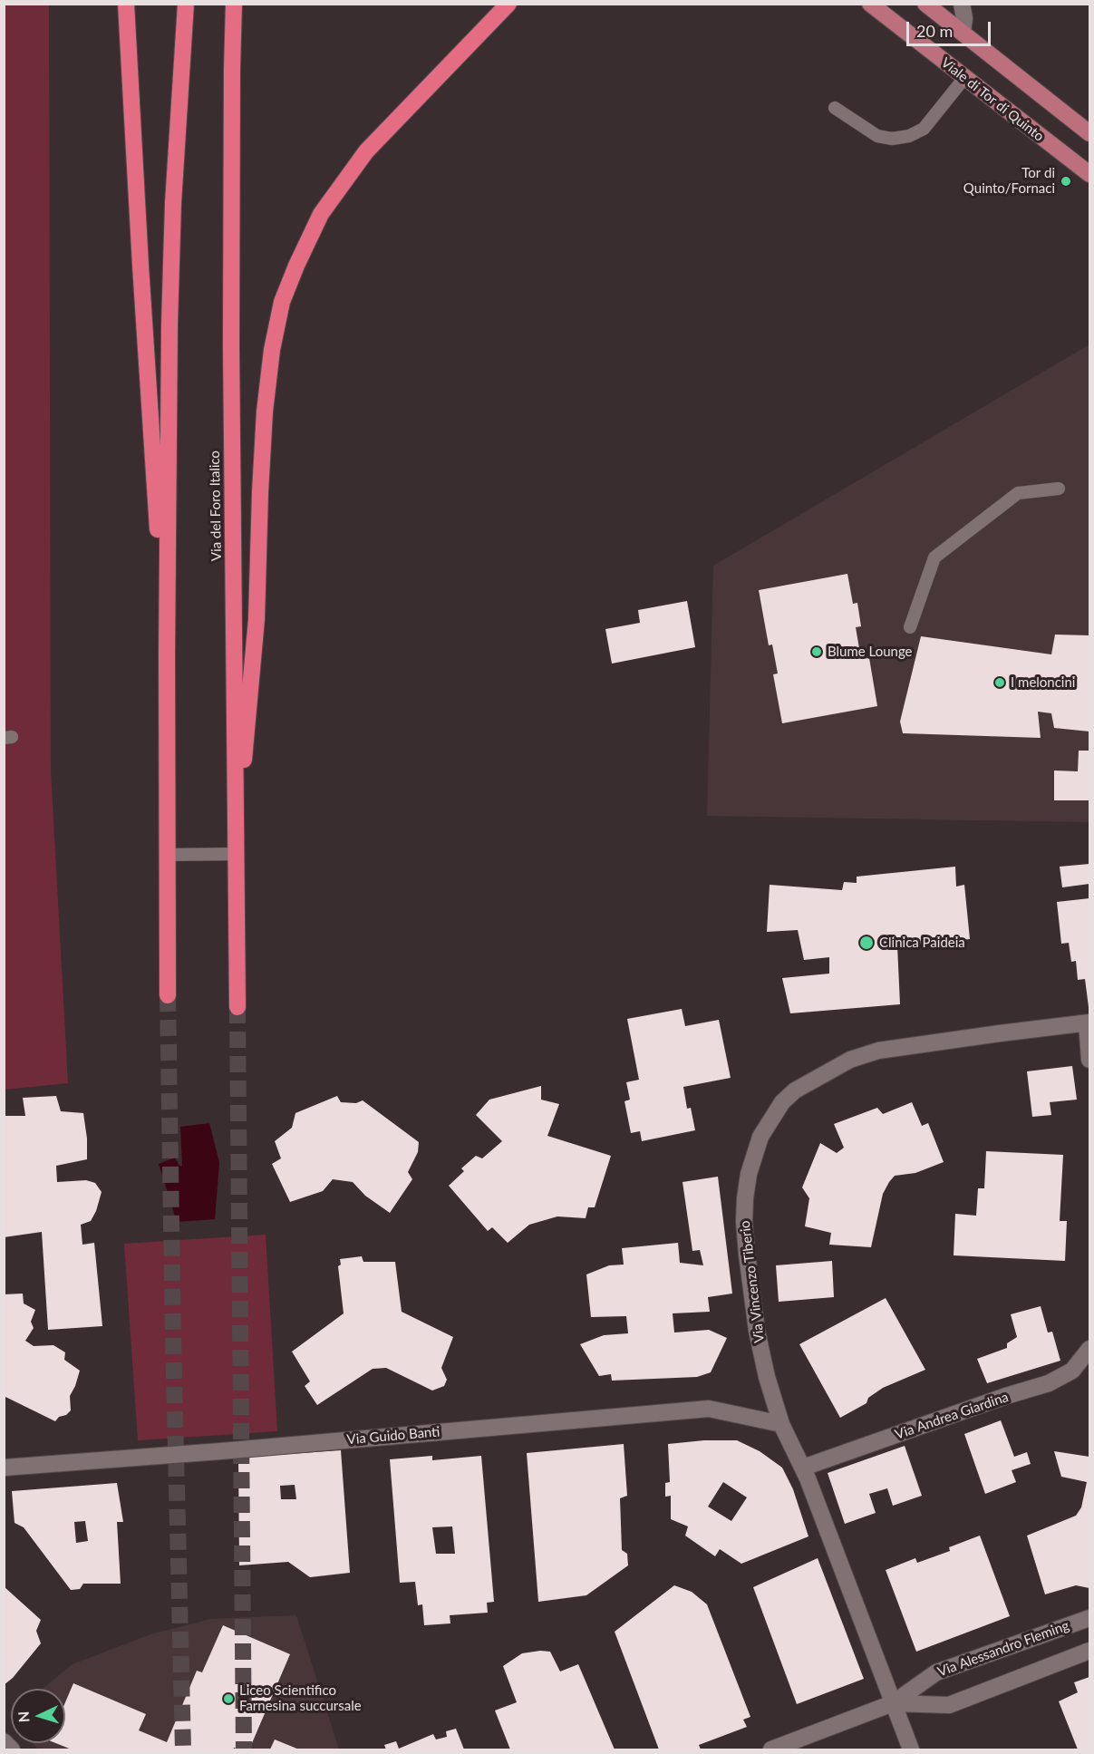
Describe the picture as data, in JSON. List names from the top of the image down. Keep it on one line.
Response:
{"streets":{"highway":["Via del Foro Italico"],"main road":["Viale di Tor di Quinto"],"street":["Via Vincenzo Tiberio","Via Andrea Giardina","Via Guido Banti","Via Alessandro Fleming"]},"crossings":[["Via Vincenzo Tiberio","Via Andrea Giardina"],["Via Vincenzo Tiberio","Via Guido Banti"],["Via Vincenzo Tiberio","Via Alessandro Fleming"]],"places":["Tor di Quinto/Fornaci","Blume Lounge","I meloncini","Clinica Paideia","Liceo Scientifico Farnesina succursale"],"scale_bar":"20 m","north":"left"}
